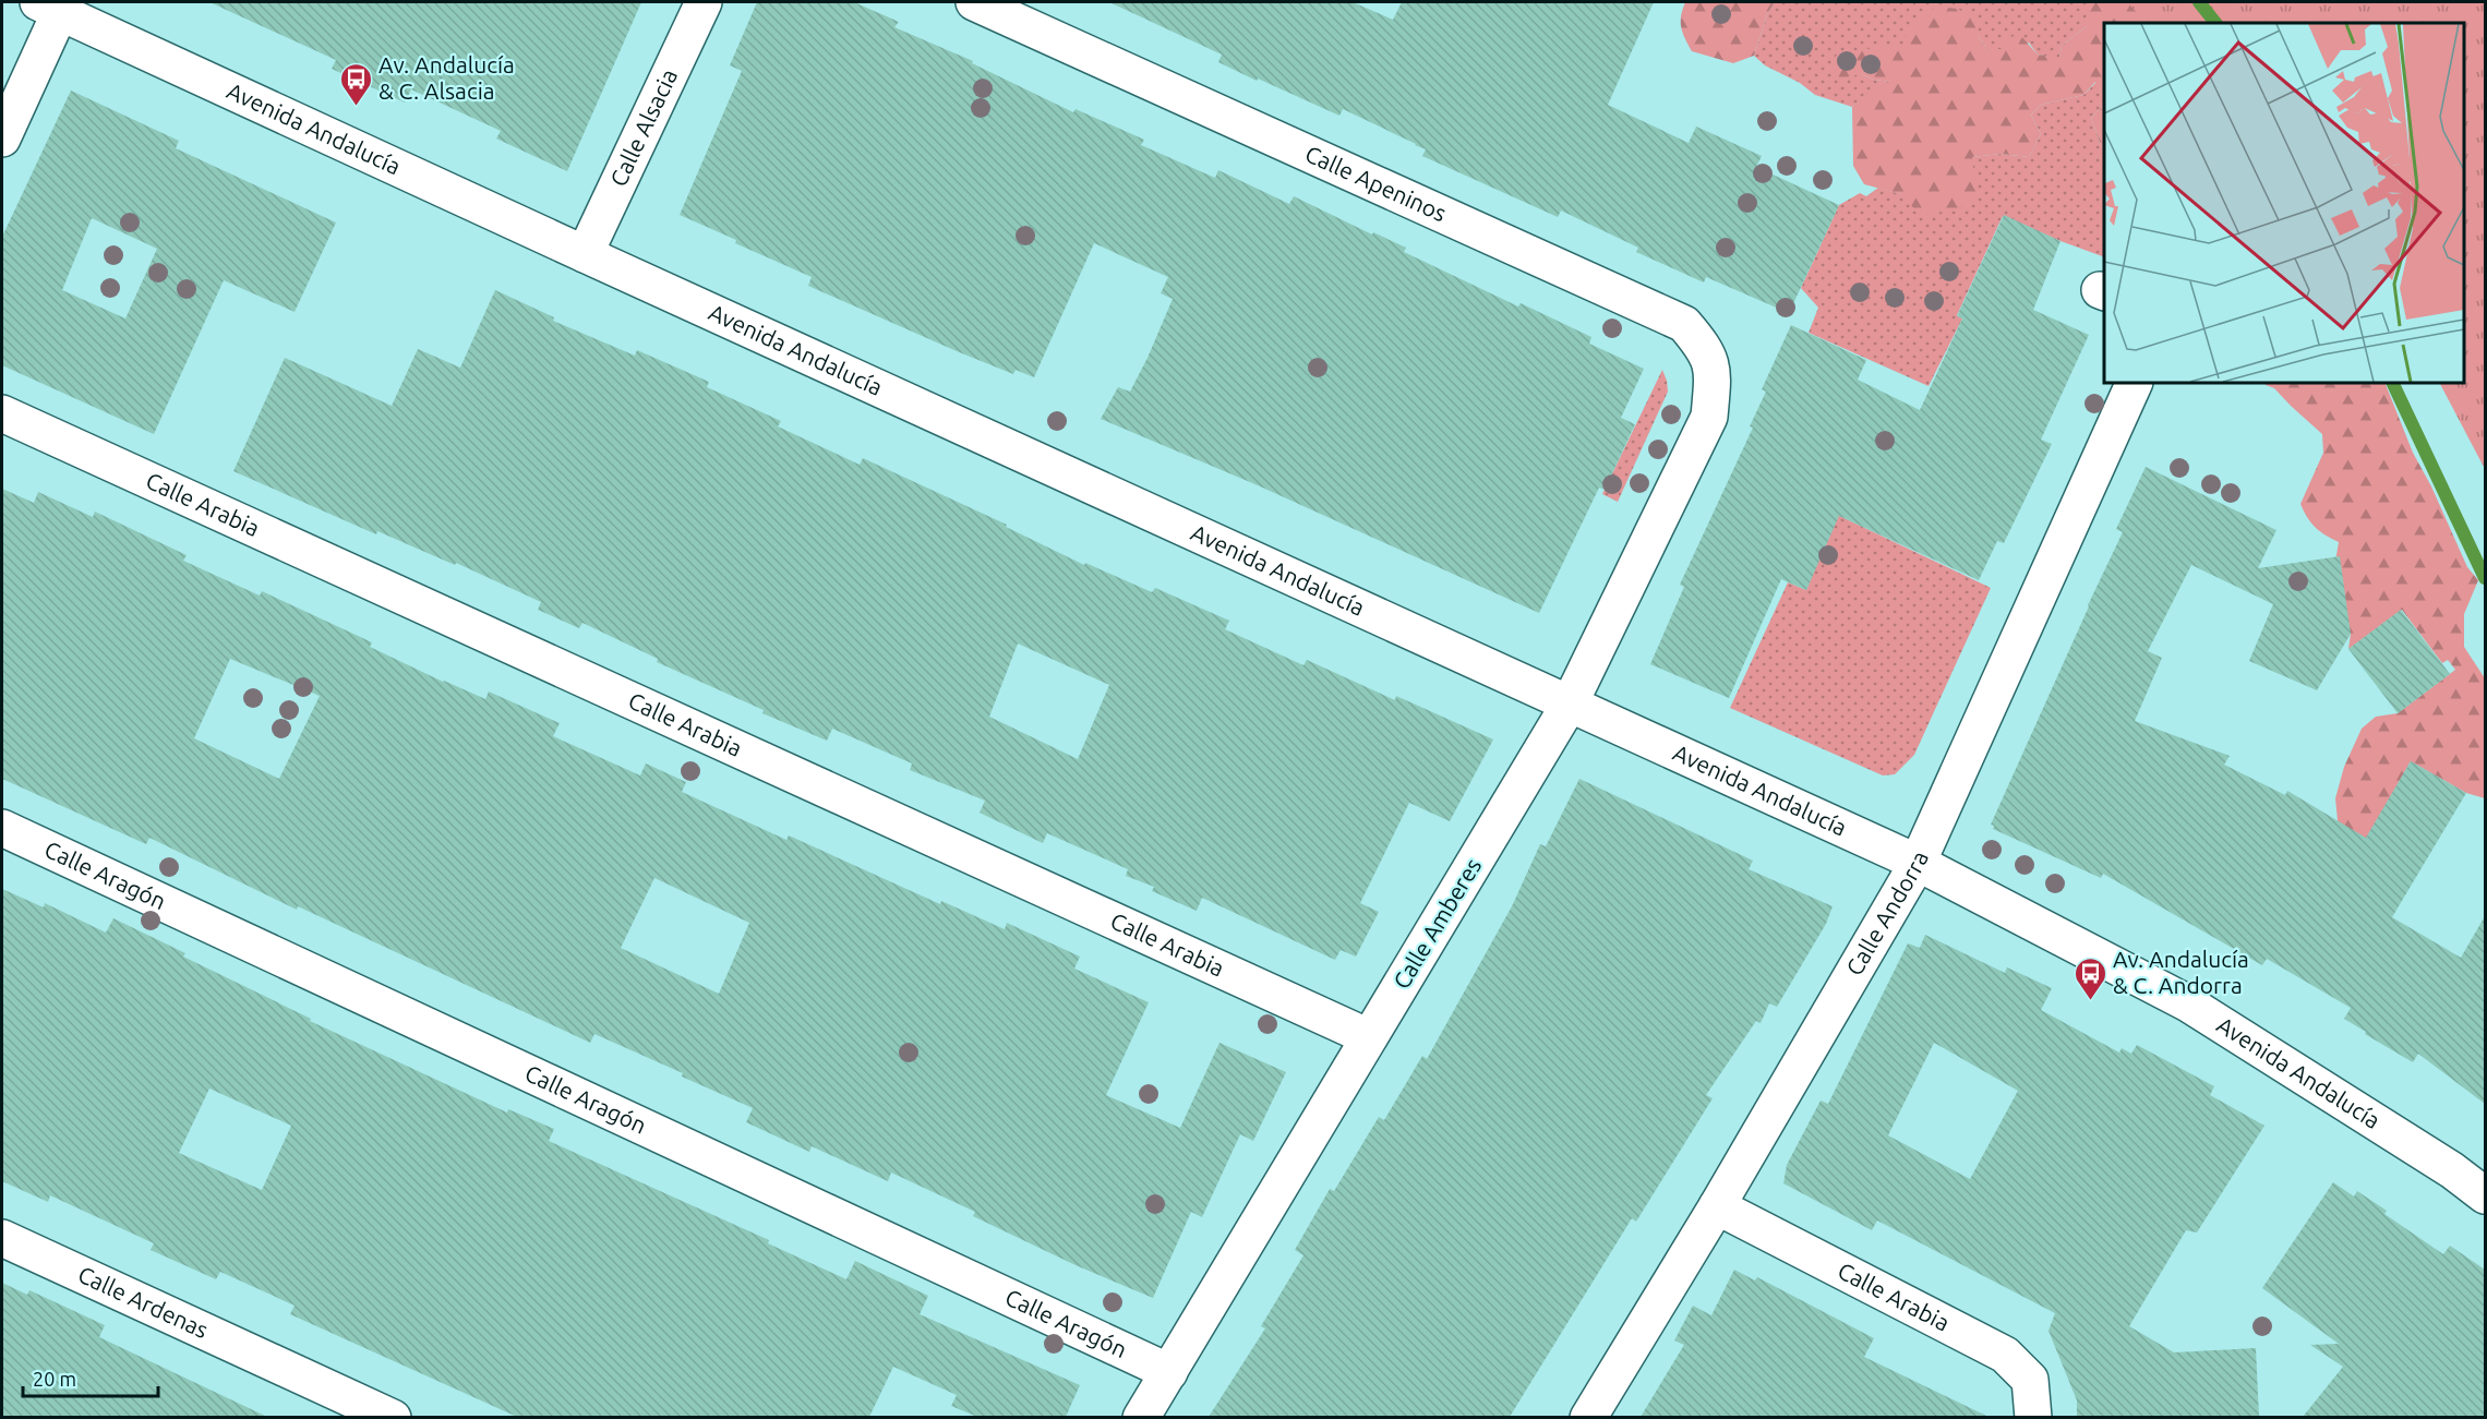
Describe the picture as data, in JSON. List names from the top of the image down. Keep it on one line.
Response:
{"streets":{"street":["Calle Alsacia","Avenida Andalucía","Calle Apeninos","Calle Arabia","Calle Aragón","Calle Andorra","Calle Amberes","Calle Ardenas"]},"crossings":[["Calle Alsacia","Avenida Andalucía"],["Avenida Andalucía","Calle Andorra"],["Avenida Andalucía","Calle Amberes"],["Calle Apeninos","Calle Amberes"],["Calle Arabia","Calle Andorra"],["Calle Arabia","Calle Amberes"],["Calle Aragón","Calle Amberes"]],"places":{"bus stop":["Av. Andalucía & C. Alsacia","Av. Andalucía & C. Andorra"]},"scale_bar":"20 m"}
